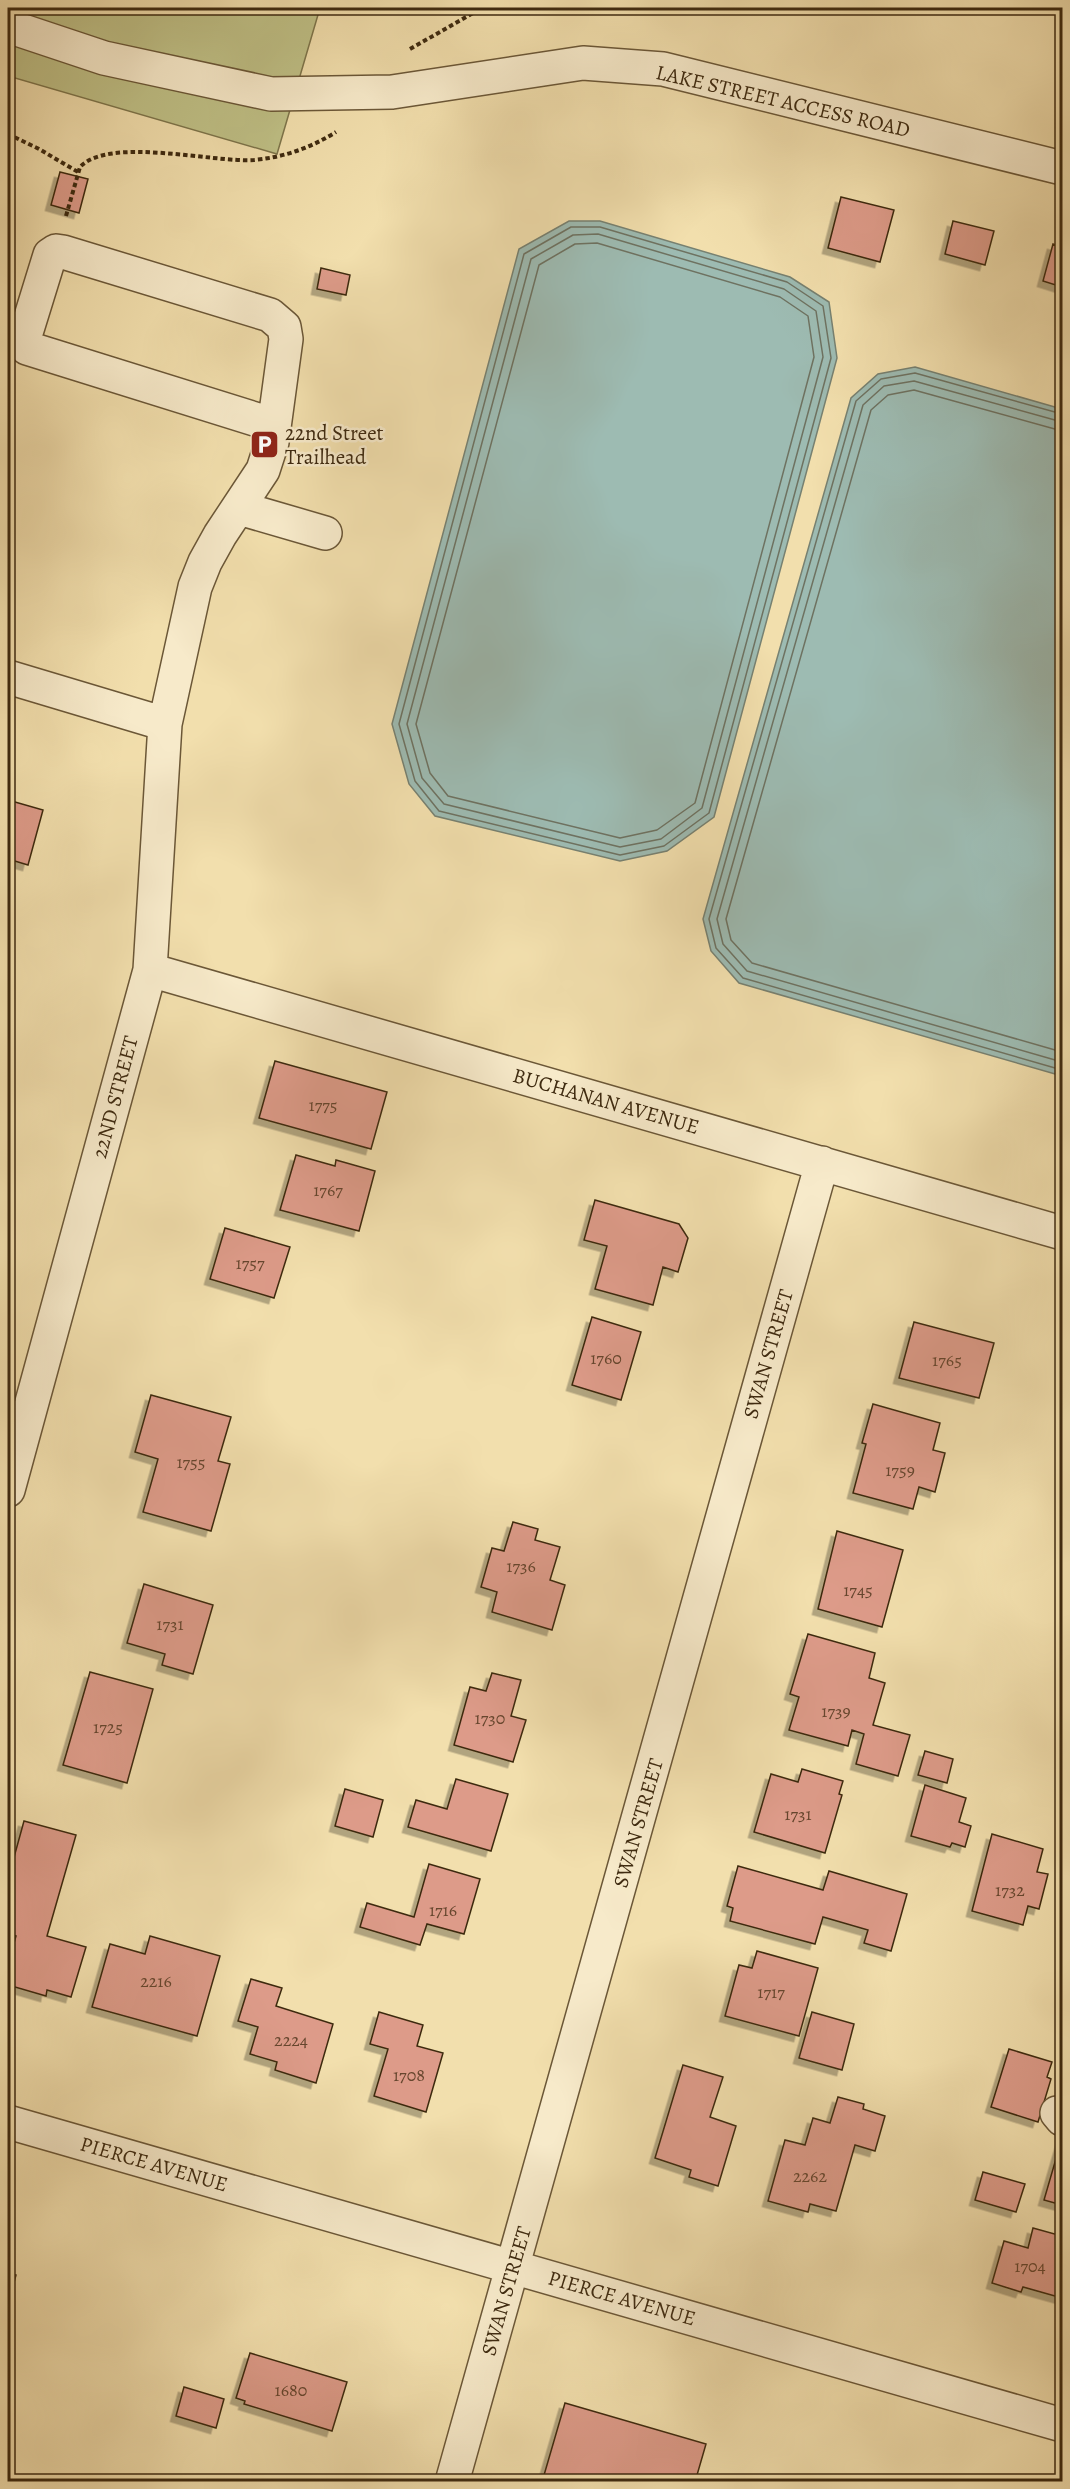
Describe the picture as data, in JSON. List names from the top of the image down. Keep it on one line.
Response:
{"streets":{"street":["LAKE STREET ACCESS ROAD","22ND STREET","BUCHANAN AVENUE","SWAN STREET","PIERCE AVENUE"]},"crossings":[["22ND STREET","BUCHANAN AVENUE"],["BUCHANAN AVENUE","SWAN STREET"],["SWAN STREET","PIERCE AVENUE"]],"places":{"parking":["22nd Street Trailhead"]},"house_numbers":["1775","1767","1757","1760","1765","1755","1759","1736","1745","1731","1739","1730","1725","1731","1732","1716","2216","1717","2224","1708","2262","1704","1680"]}
